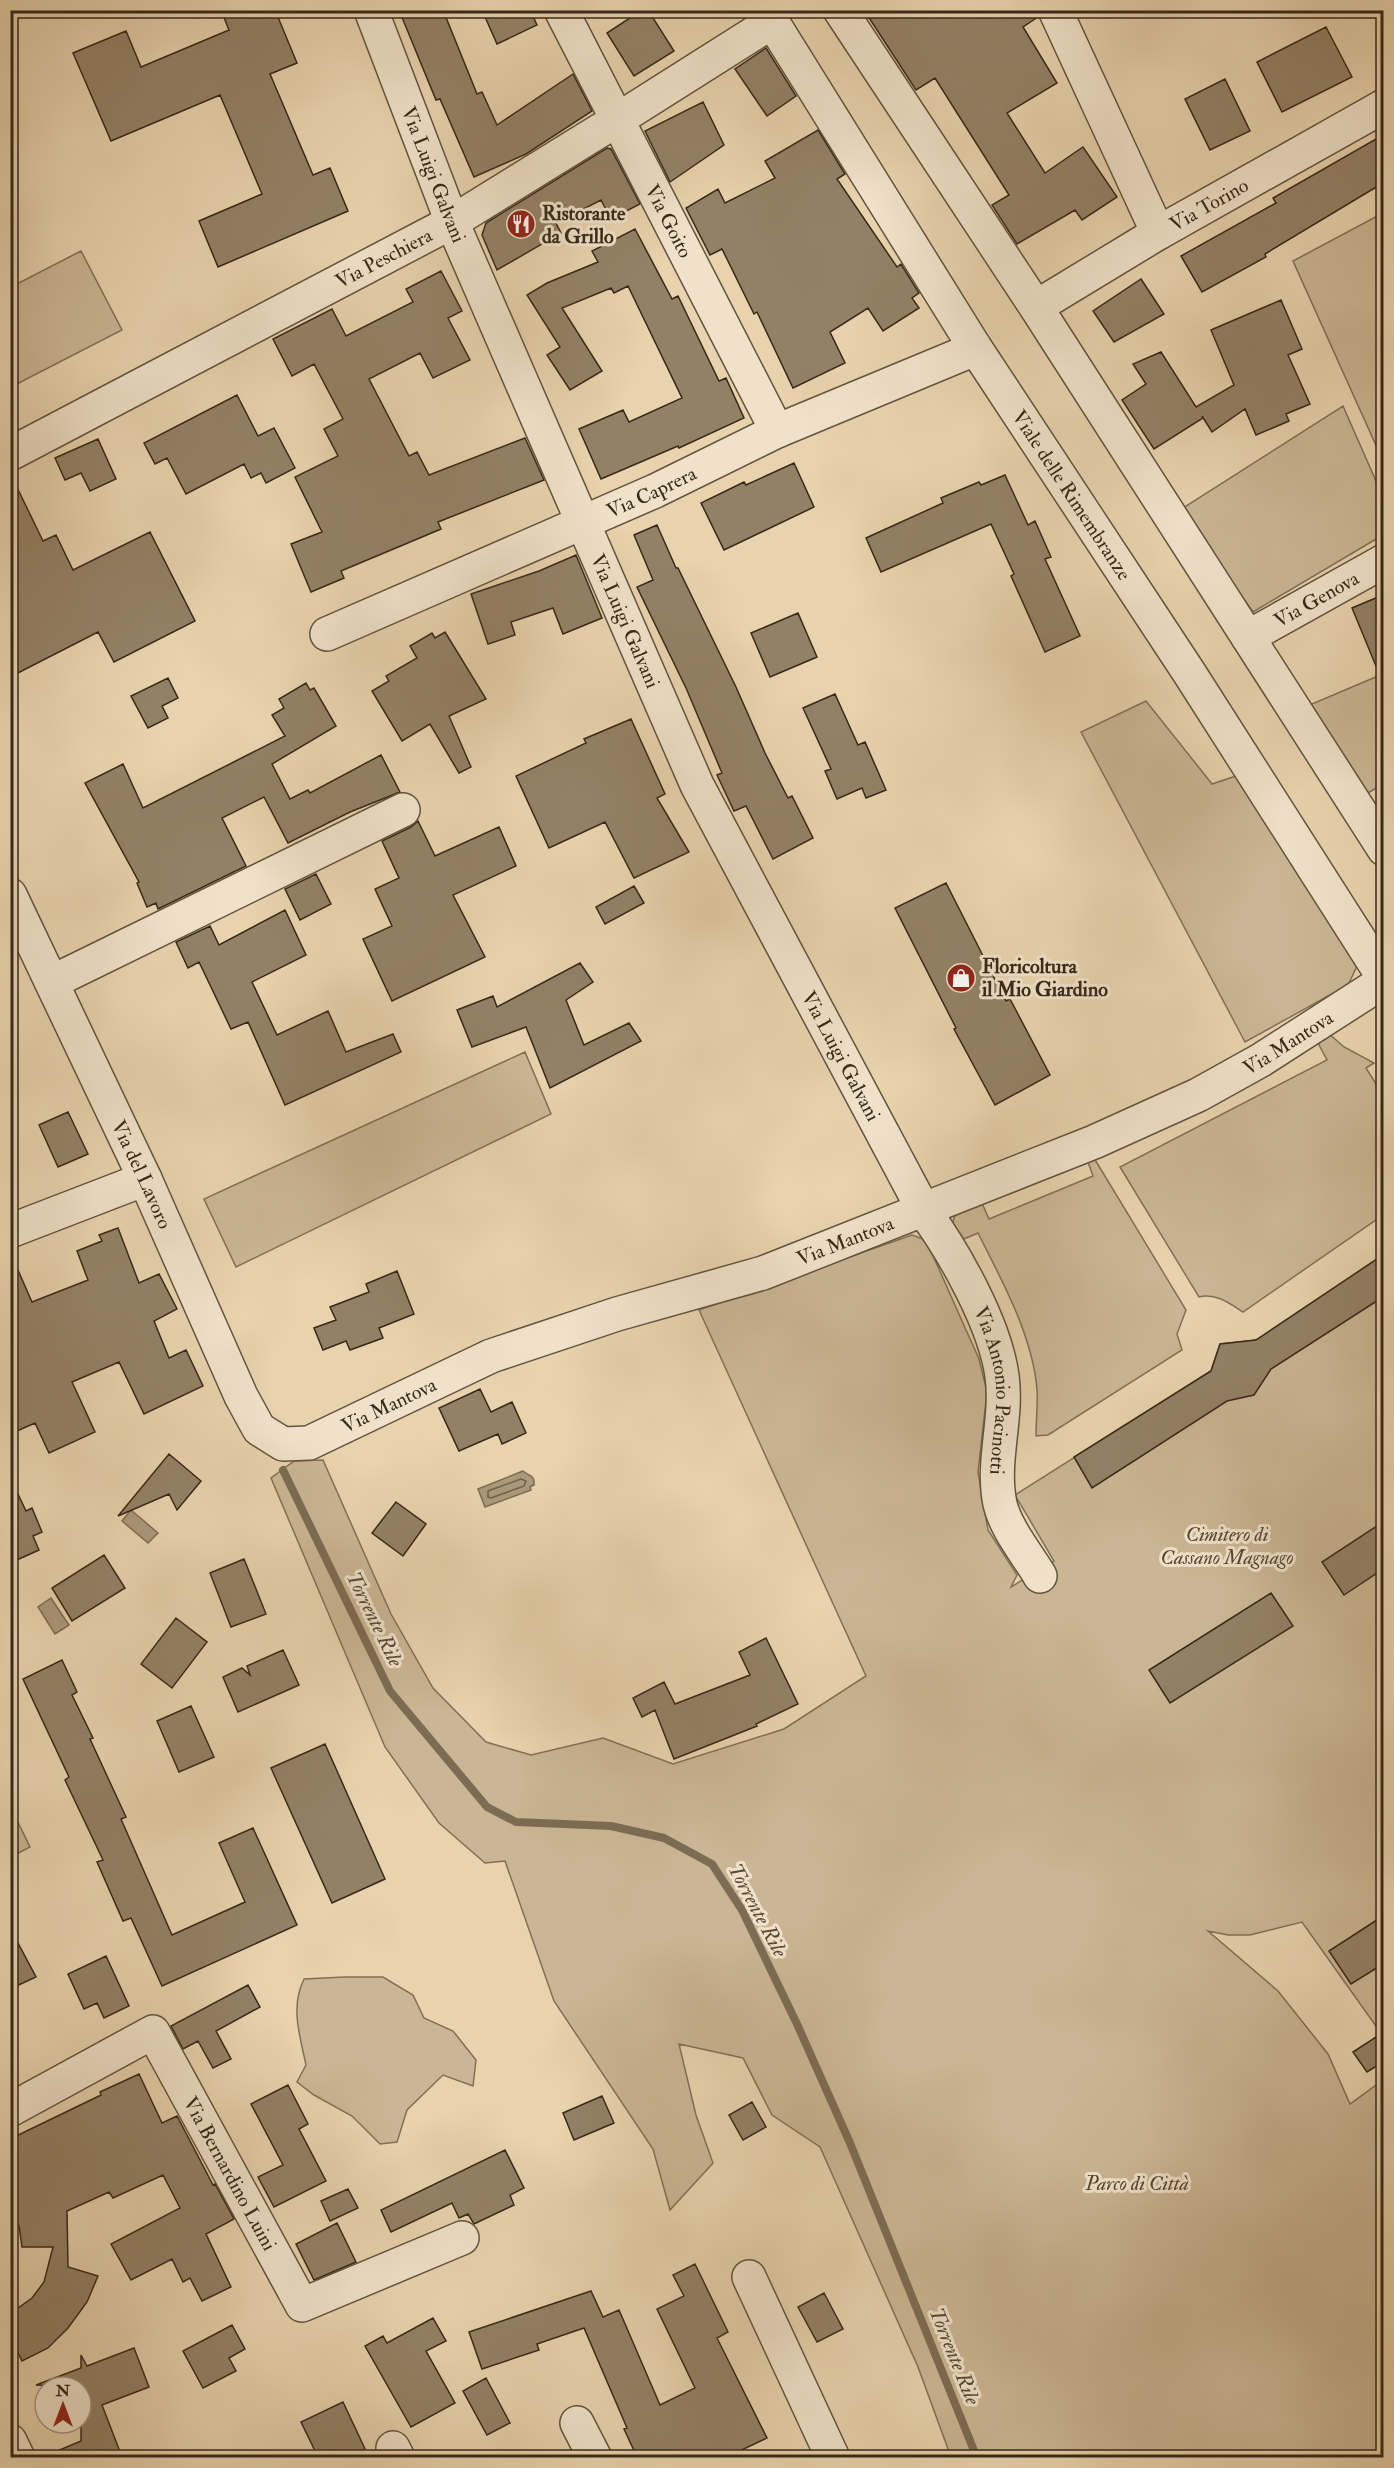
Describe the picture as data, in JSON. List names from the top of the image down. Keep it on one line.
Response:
{"streets":{"street":["Via Luigi Galvani","Via Torino","Via Goito","Via Peschiera","Via Caprera","Viale delle Rimembranze","Via Genova","Via Mantova","Via del Lavoro","Via Antonio Pacinotti","Via Bernardino Luini"]},"crossings":[["Via Luigi Galvani","Via Peschiera"],["Via Luigi Galvani","Via Caprera"],["Via Luigi Galvani","Via Mantova"],["Via Luigi Galvani","Via Antonio Pacinotti"],["Via Goito","Via Peschiera"],["Via Goito","Via Caprera"],["Via Peschiera","Viale delle Rimembranze"],["Via Caprera","Viale delle Rimembranze"],["Viale delle Rimembranze","Via Mantova"],["Via Mantova","Via del Lavoro"],["Via Mantova","Via Antonio Pacinotti"]],"water":["Torrente Rile"],"parks":["Cimitero di Cassano Magnago","Parco di Città"],"places":{"restaurant":["Ristorante da Grillo"],"shop":["Floricoltura il Mio Giardino"]},"north":"top"}
